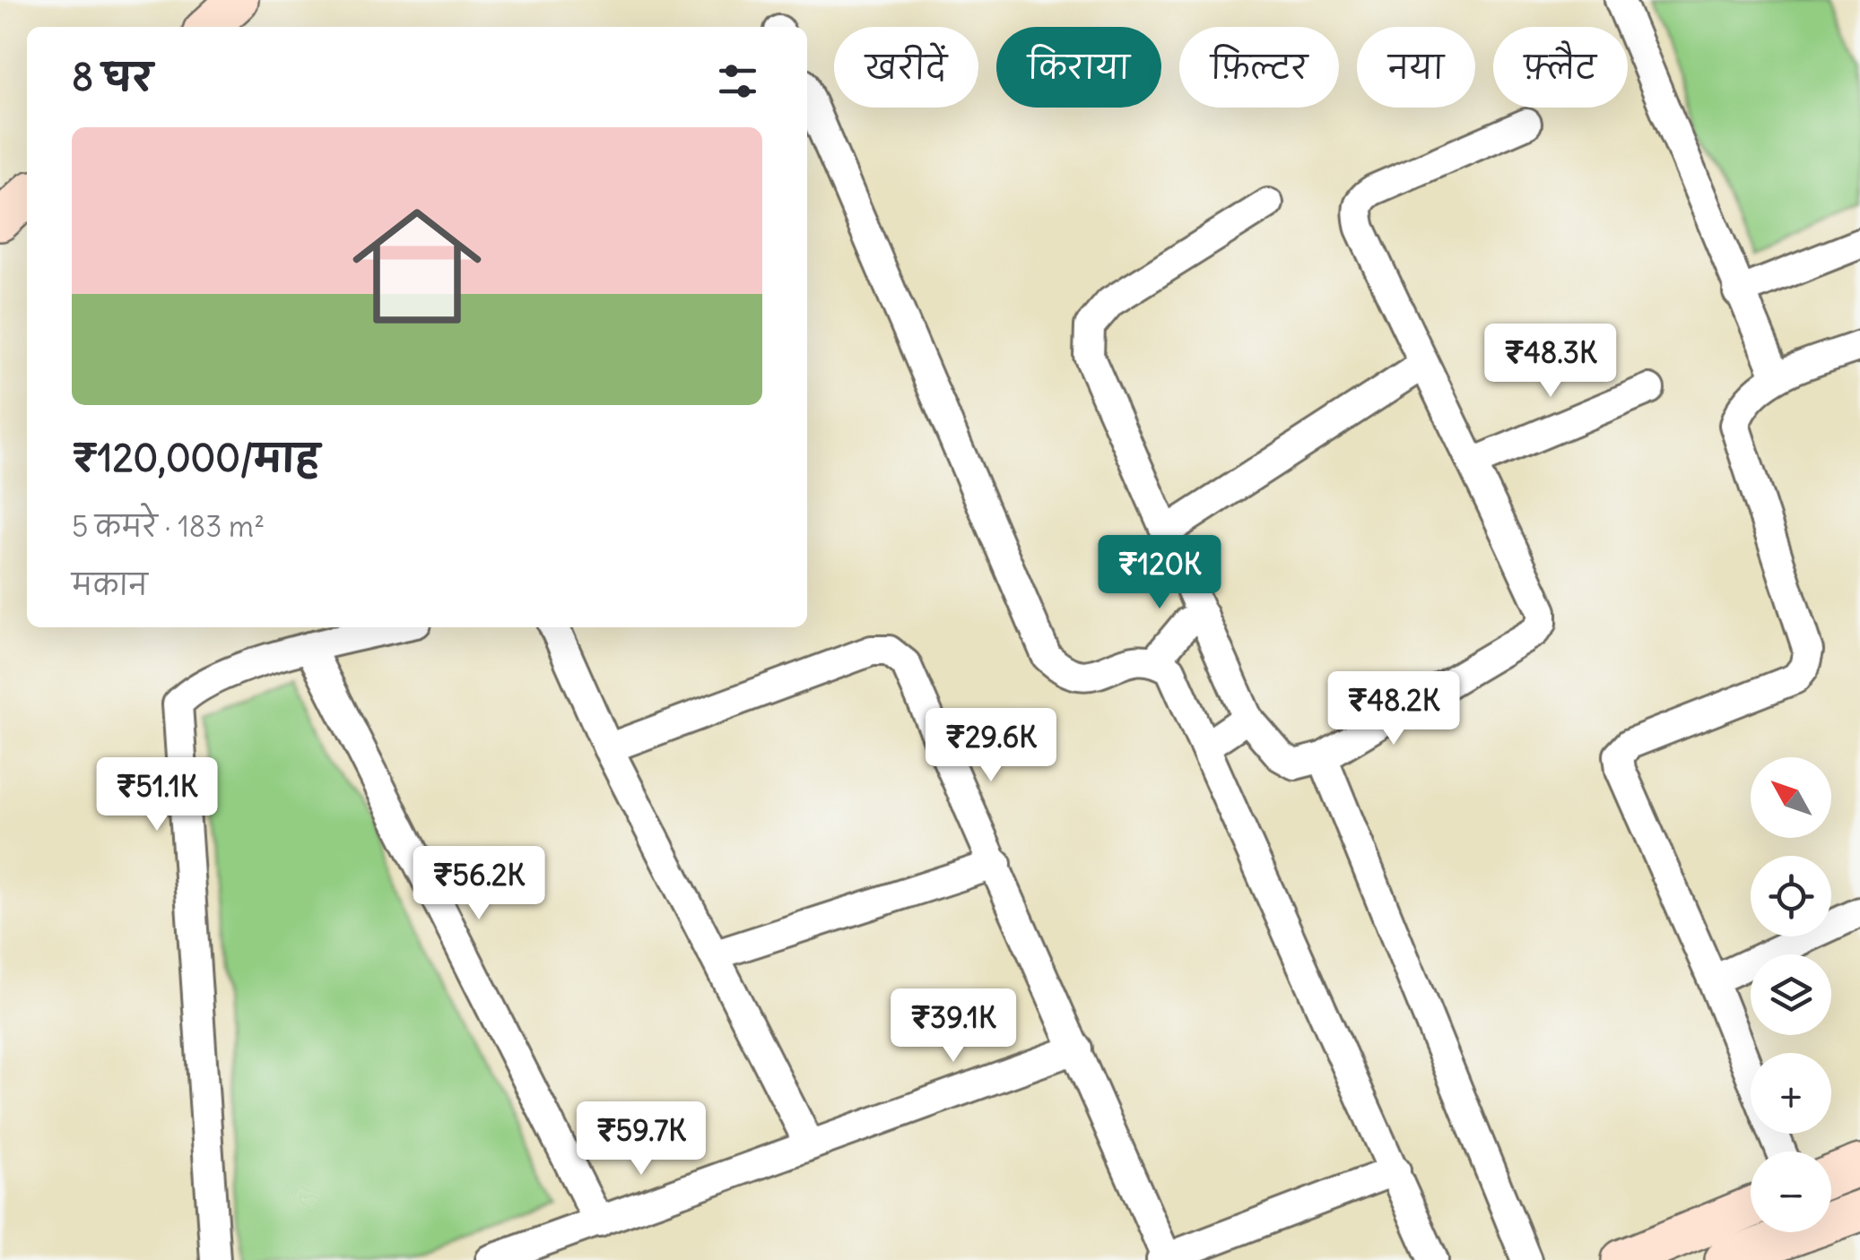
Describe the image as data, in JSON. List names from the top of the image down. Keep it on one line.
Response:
{"north":"top left","page":{"chip":["खरीदें","किराया","फ़िल्टर","नया","फ़्लैट"],"heading":"8 घर","list":[{"name":"₹120,000/माह","note":"5 कमरे · 183 m² · मकान"}],"price":["₹48.3K","₹120K","₹48.2K","₹29.6K","₹51.1K","₹56.2K","₹39.1K","₹59.7K"],"map_buttons":["+","−"]}}
